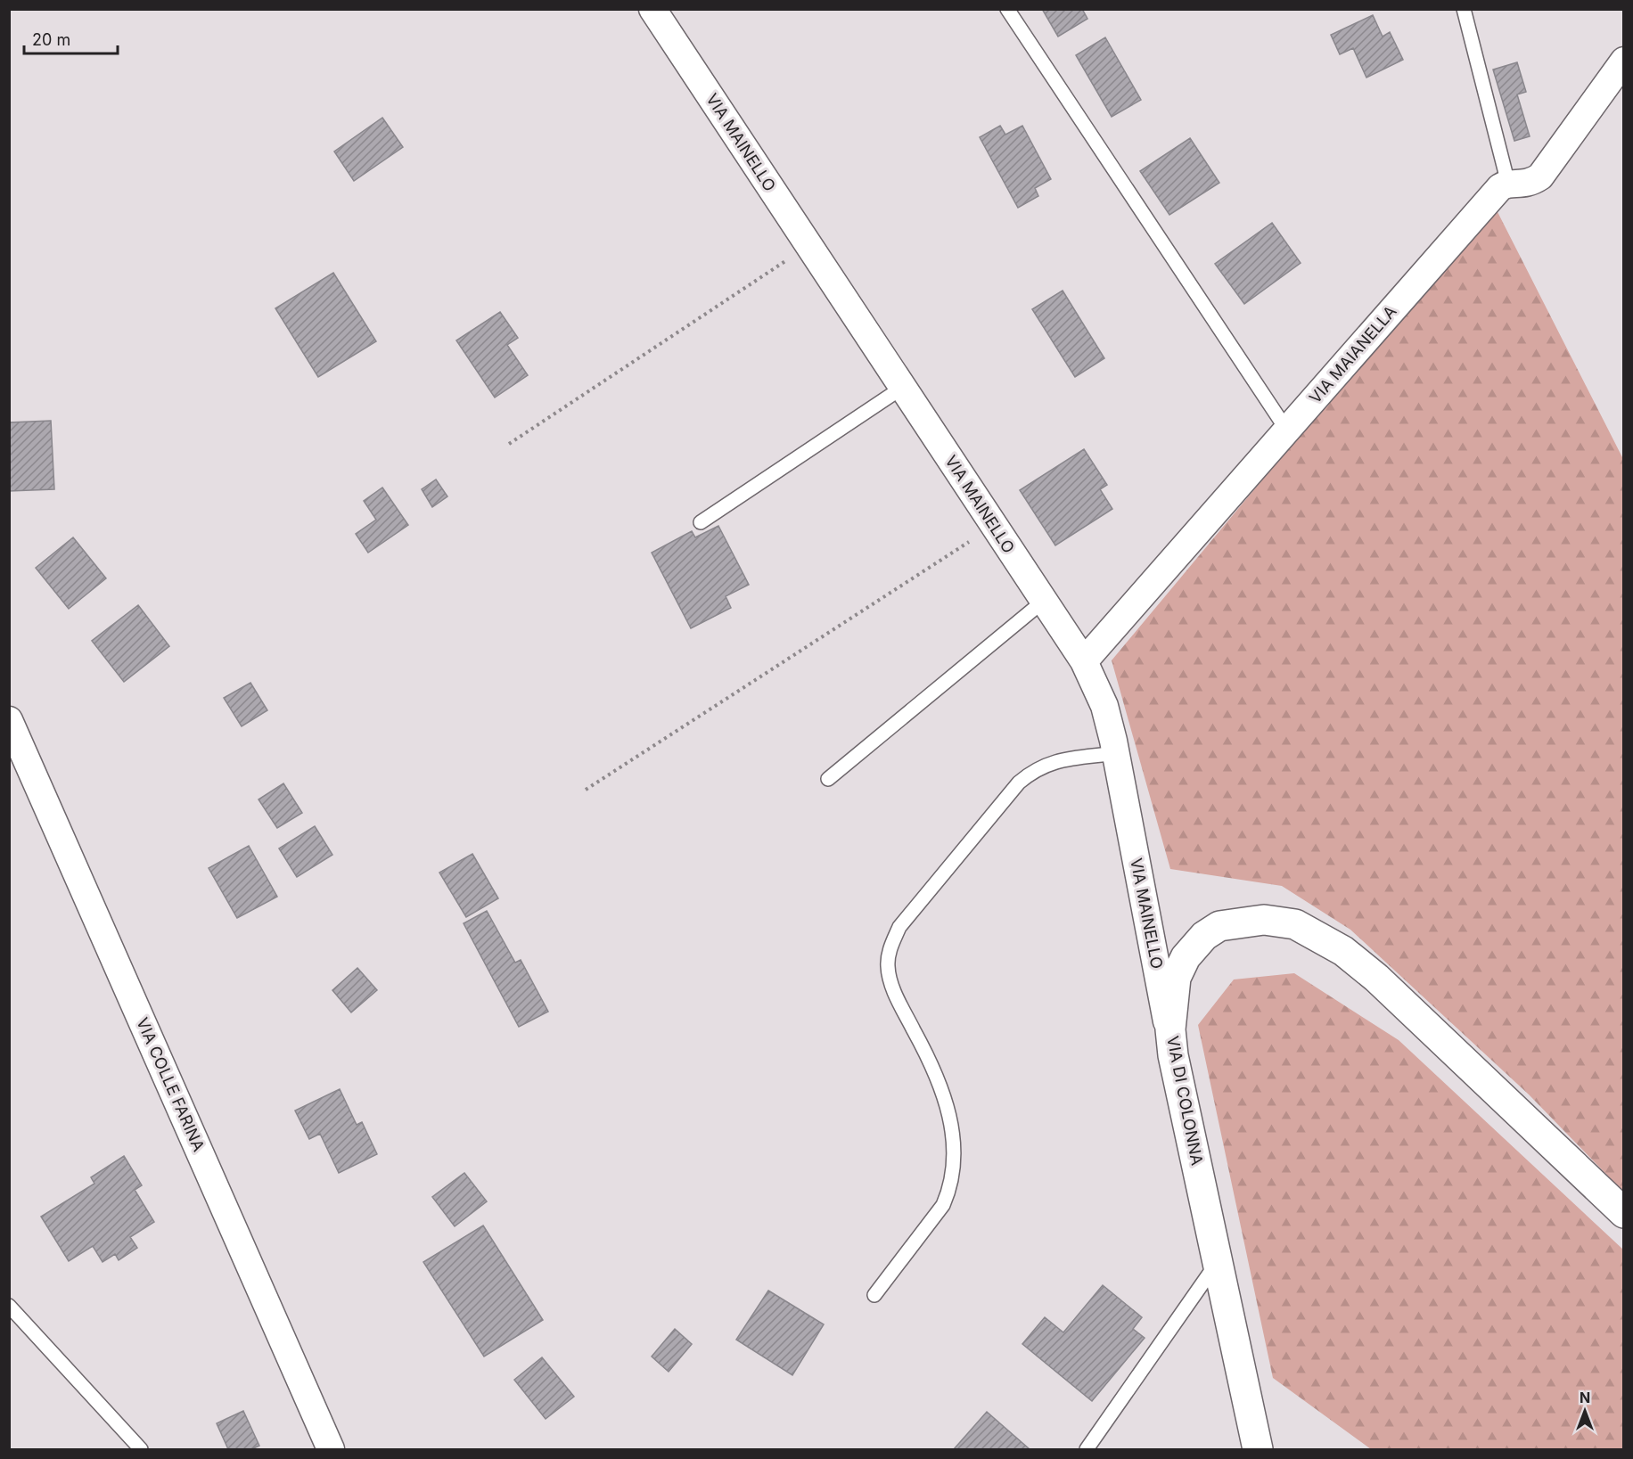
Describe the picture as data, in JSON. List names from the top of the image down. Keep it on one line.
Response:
{"streets":{"street":["VIA MAINELLO","VIA MAIANELLA","VIA COLLE FARINA","VIA DI COLONNA"]},"crossings":[["VIA MAINELLO","VIA MAIANELLA"],["VIA MAINELLO","VIA DI COLONNA"]],"scale_bar":"20 m","north":"top"}
